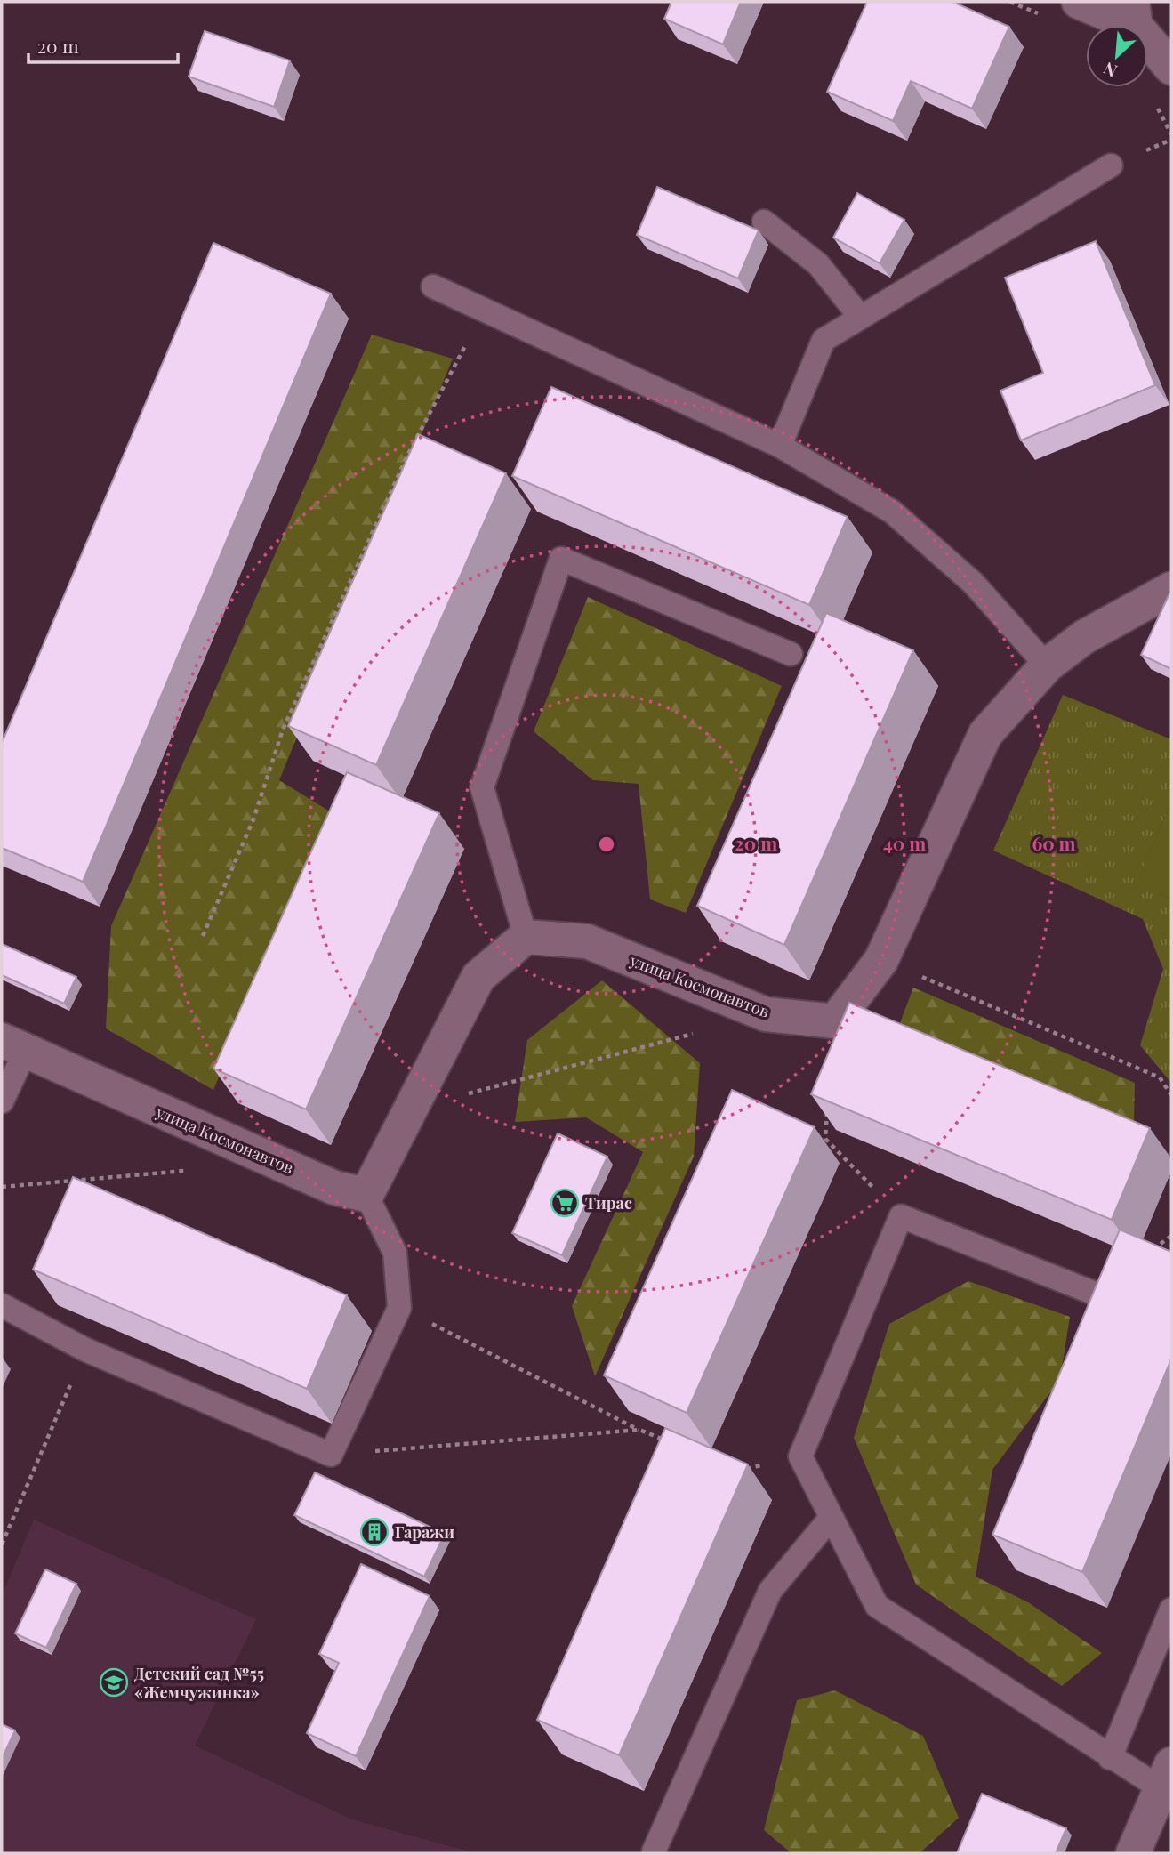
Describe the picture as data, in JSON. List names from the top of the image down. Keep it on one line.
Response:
{"streets":{"street":["улица Космонавтов"]},"places":{"supermarket":["Тирас"],"building":["Гаражи"],"school or university":["Детский сад №55 «Жемчужинка»"]},"scale_bar":"20 m","north":"bottom left","rings":["20 m","40 m","60 m"]}
